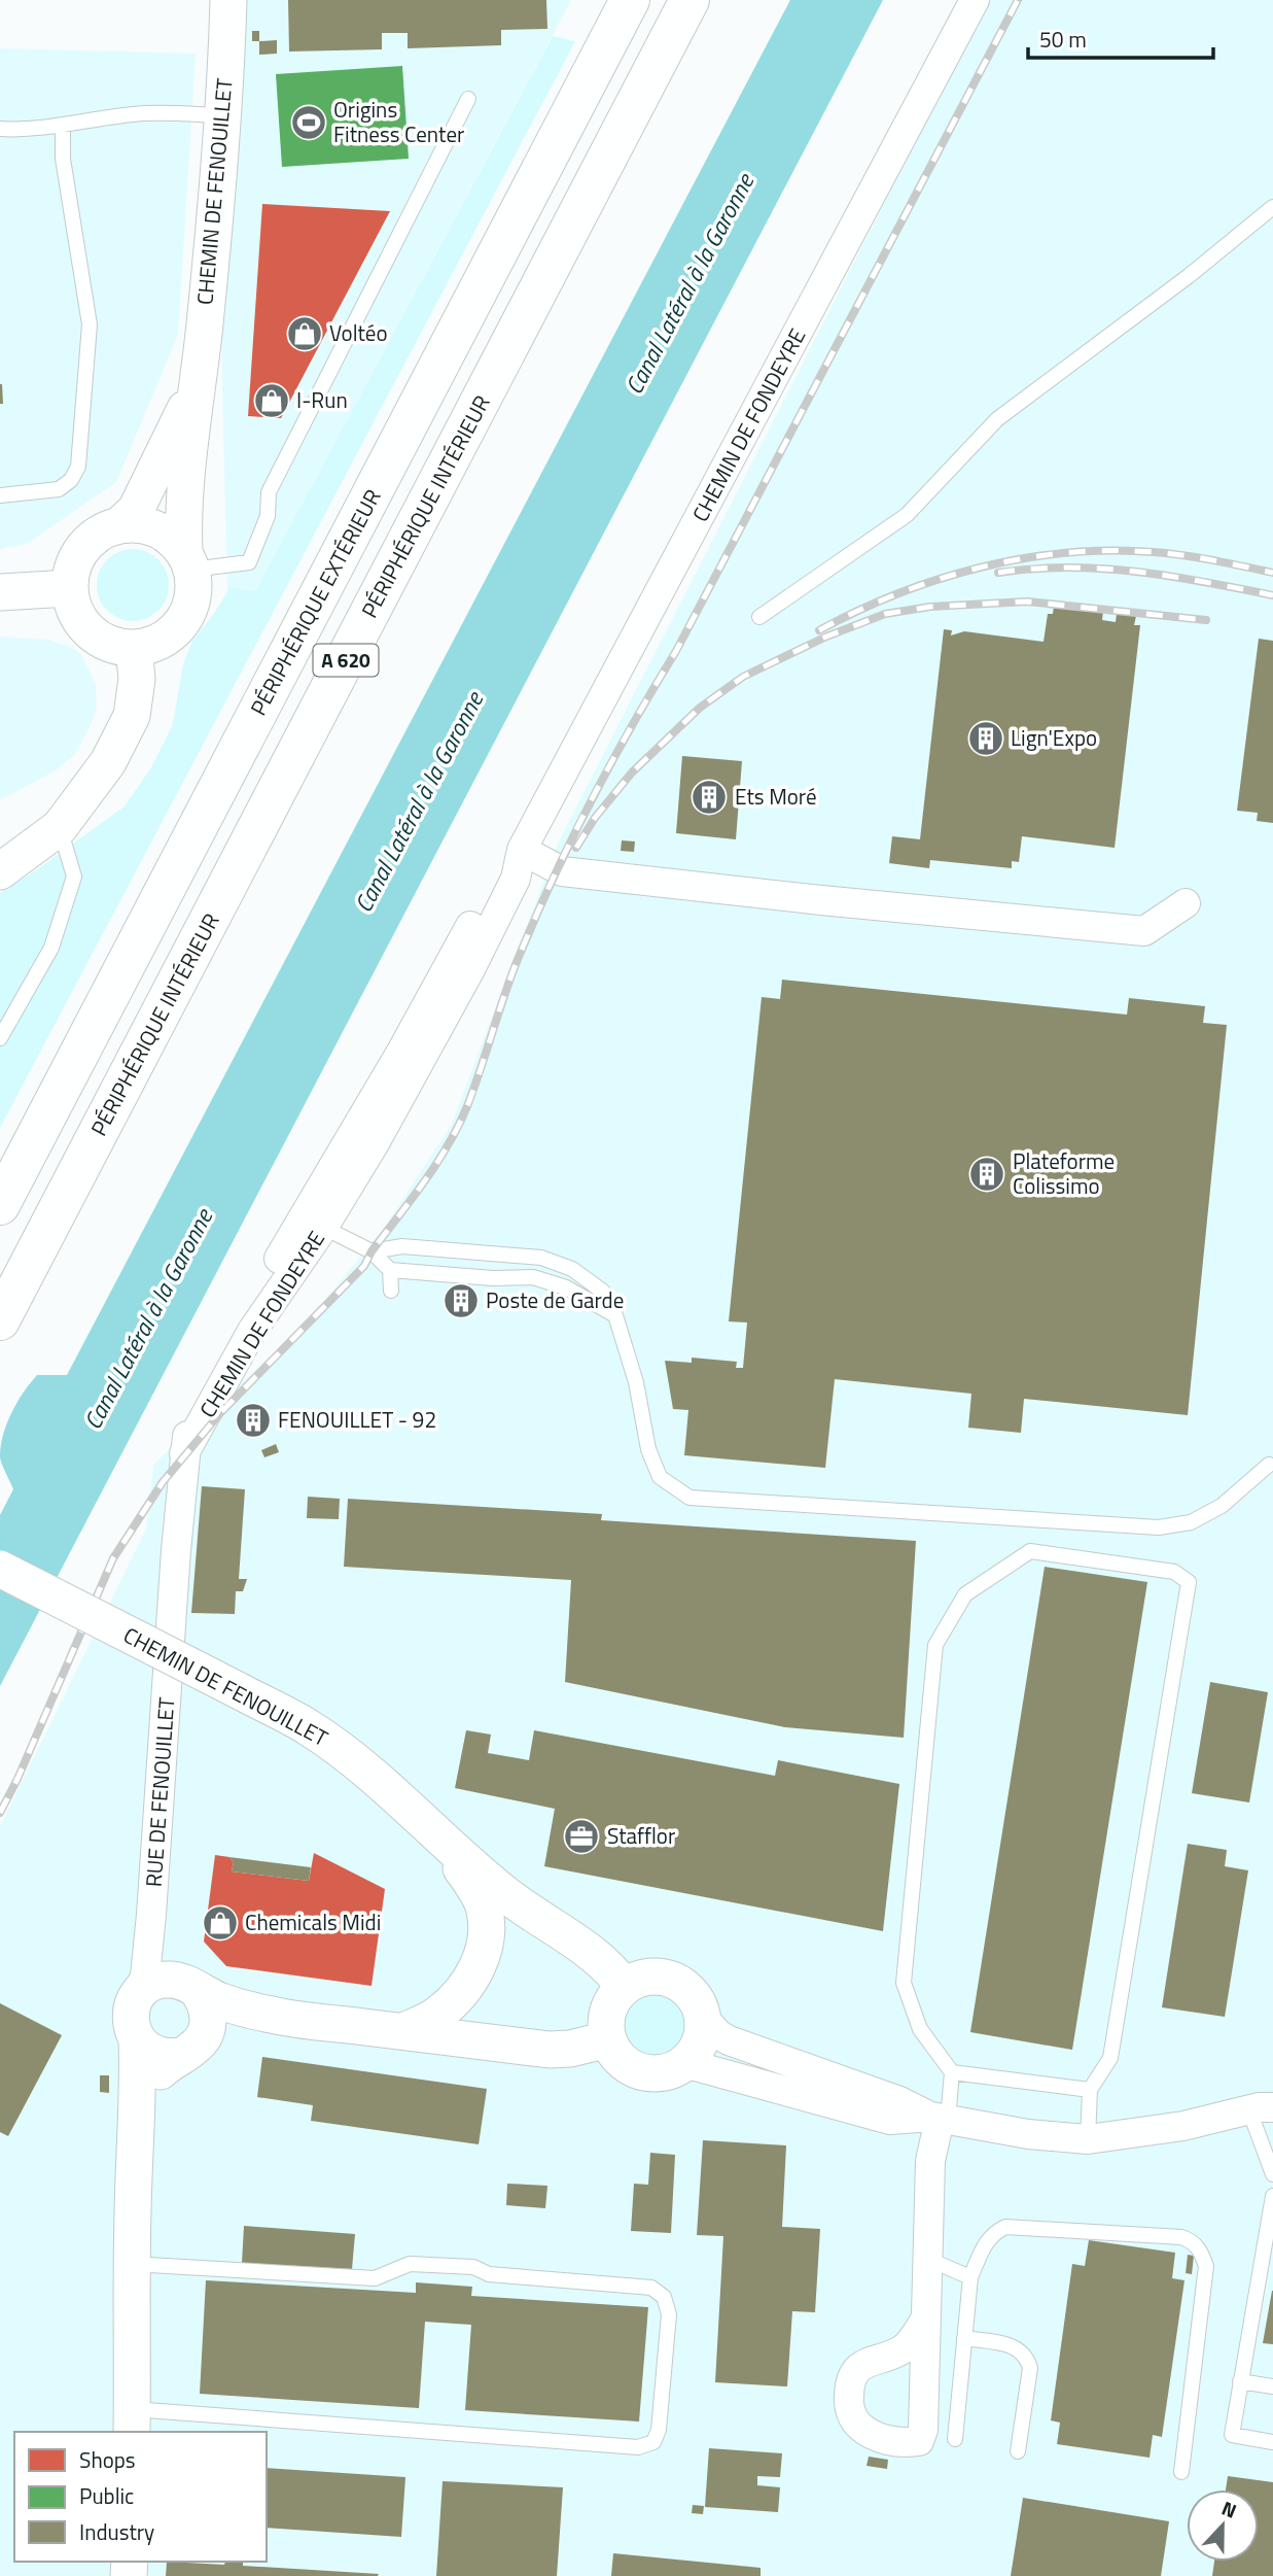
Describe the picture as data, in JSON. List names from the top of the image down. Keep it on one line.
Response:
{"streets":{"highway":["PÉRIPHÉRIQUE INTÉRIEUR","PÉRIPHÉRIQUE EXTÉRIEUR","A 620"],"street":["CHEMIN DE FENOUILLET","CHEMIN DE FONDEYRE","RUE DE FENOUILLET"]},"crossings":[["CHEMIN DE FENOUILLET","RUE DE FENOUILLET"],["CHEMIN DE FONDEYRE","RUE DE FENOUILLET"]],"water":["Canal Latéral à la Garonne"],"places":{"sports":["Origins Fitness Center"],"shop":["Voltéo","I-Run","Chemicals Midi"],"building":["Lign'Expo","Ets Moré","Plateforme Colissimo","Poste de Garde","FENOUILLET - 92"],"office":["Stafflor"]},"legend":["Shops","Public","Industry"],"scale_bar":"50 m","north":"top"}
